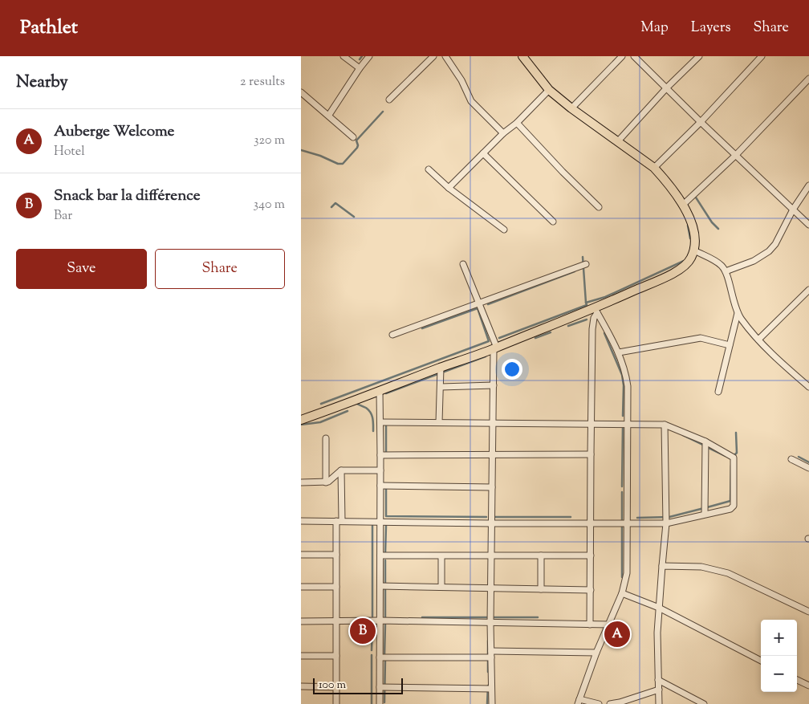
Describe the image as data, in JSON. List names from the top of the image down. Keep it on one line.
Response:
{"scale_bar":"100 m","page":{"header":"Pathlet","nav":["Map","Layers","Share"],"heading":["Nearby","2 results"],"list":[{"mark":"A","name":"Auberge Welcome","note":"Hotel","value":"320 m"},{"mark":"B","name":"Snack bar la différence","note":"Bar","value":"340 m"}],"buttons":["Save","Share"],"pins":["B","A"],"map_buttons":["+","−"],"scale":"100 m"}}
